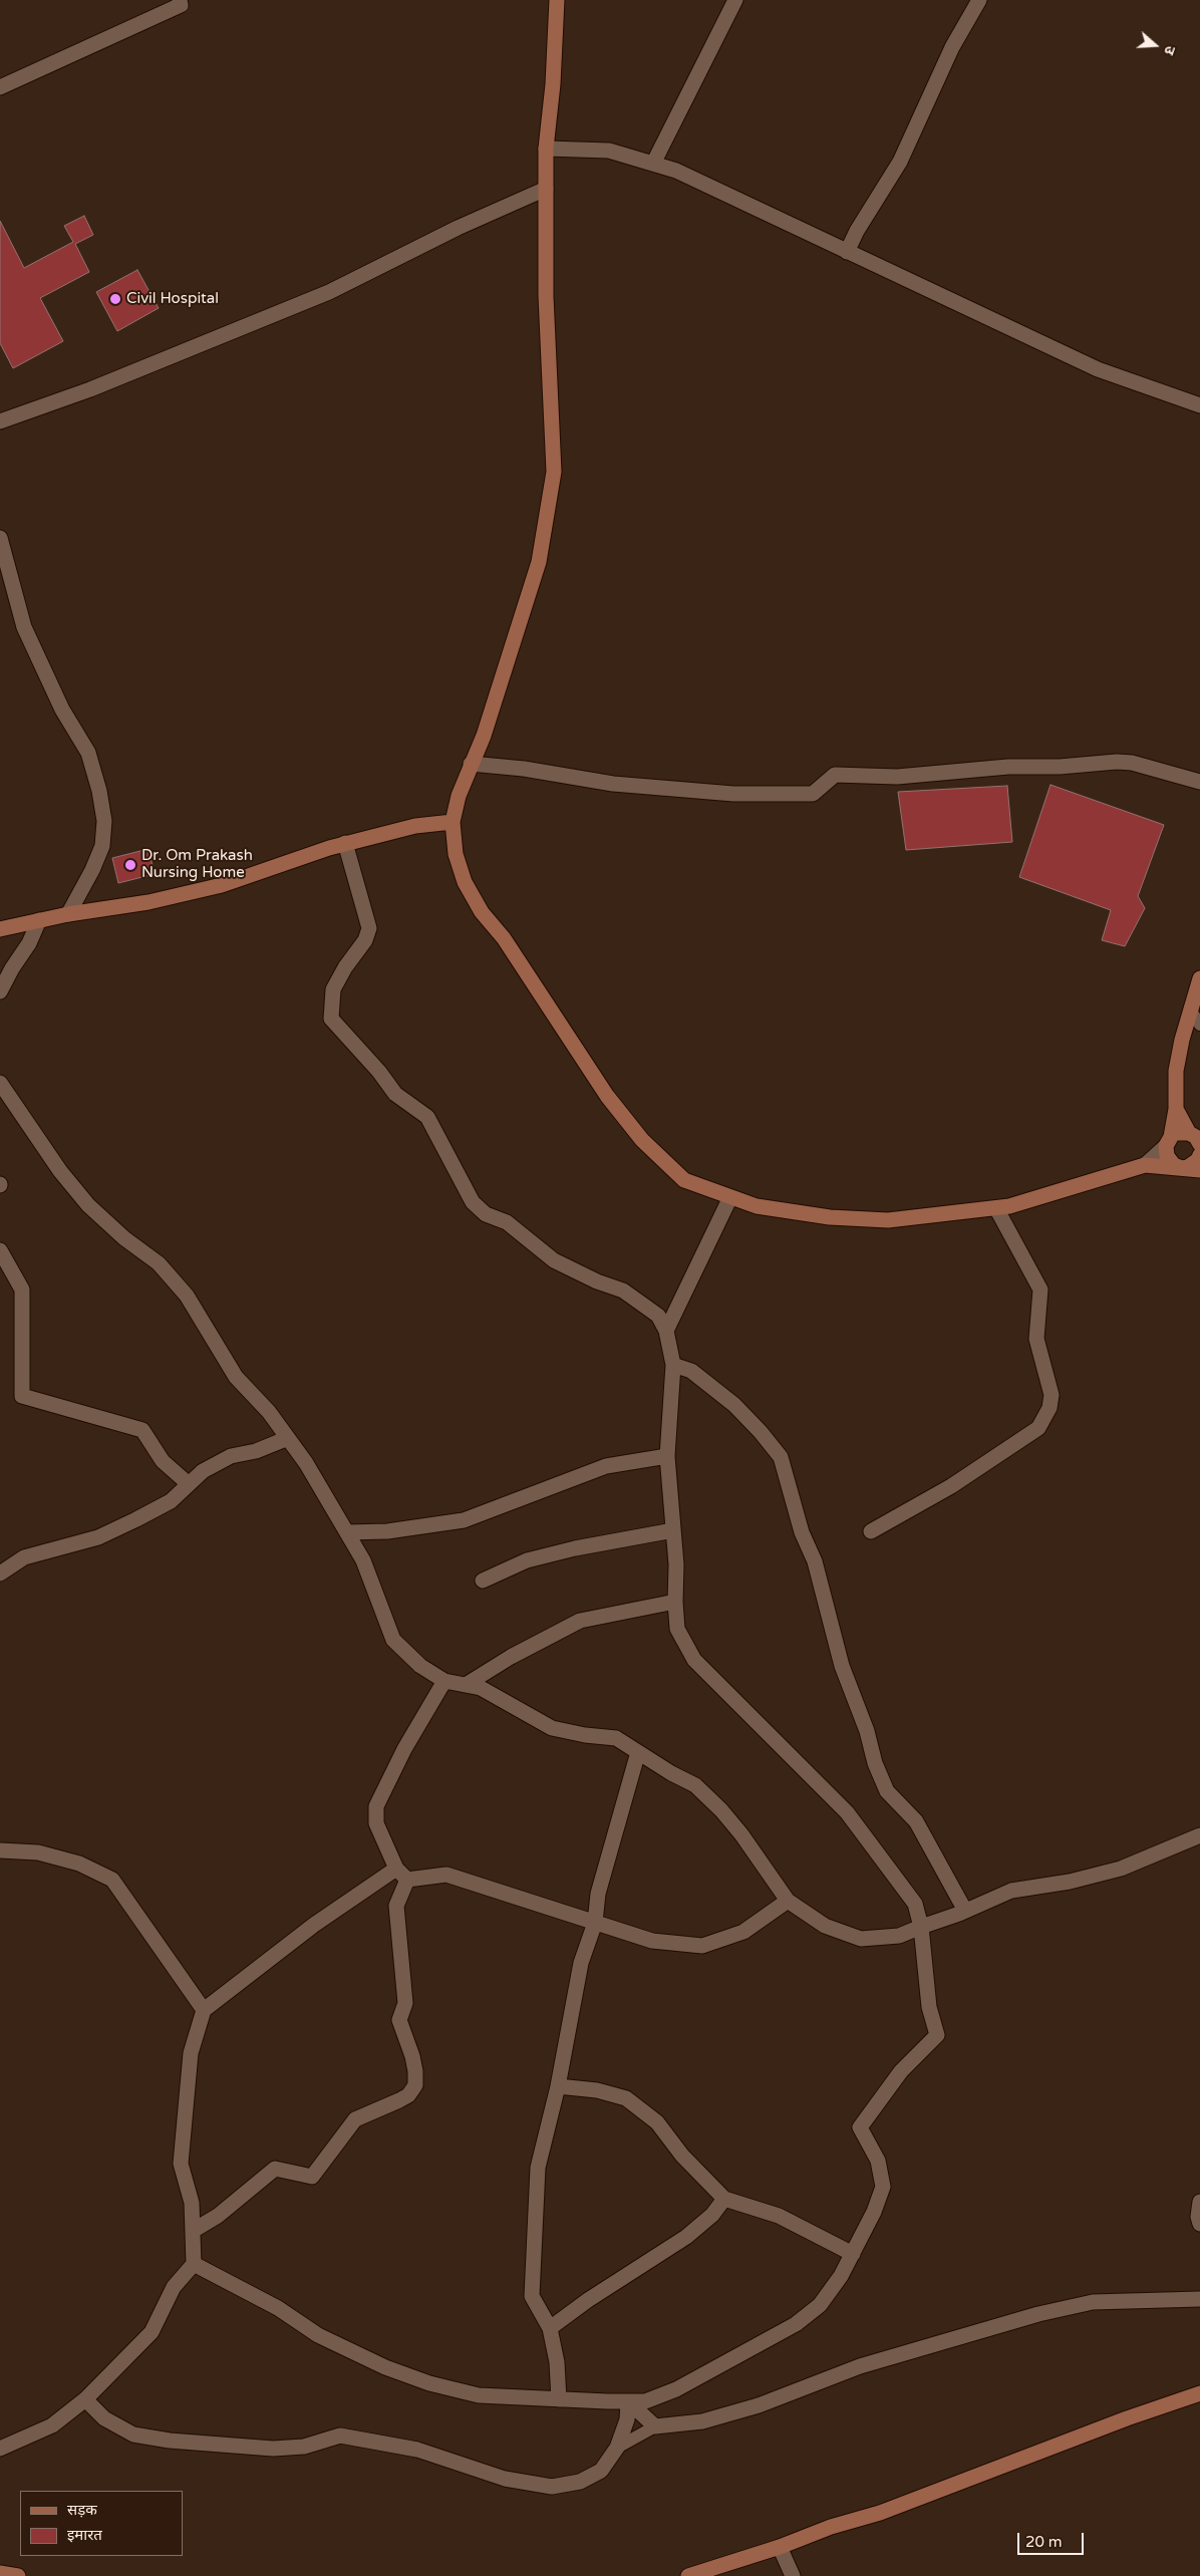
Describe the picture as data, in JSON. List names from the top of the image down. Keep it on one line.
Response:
{"places":["Civil Hospital","Dr. Om Prakash Nursing Home"],"legend":["सड़क","इमारत"],"scale_bar":"20 m","north":"right"}
